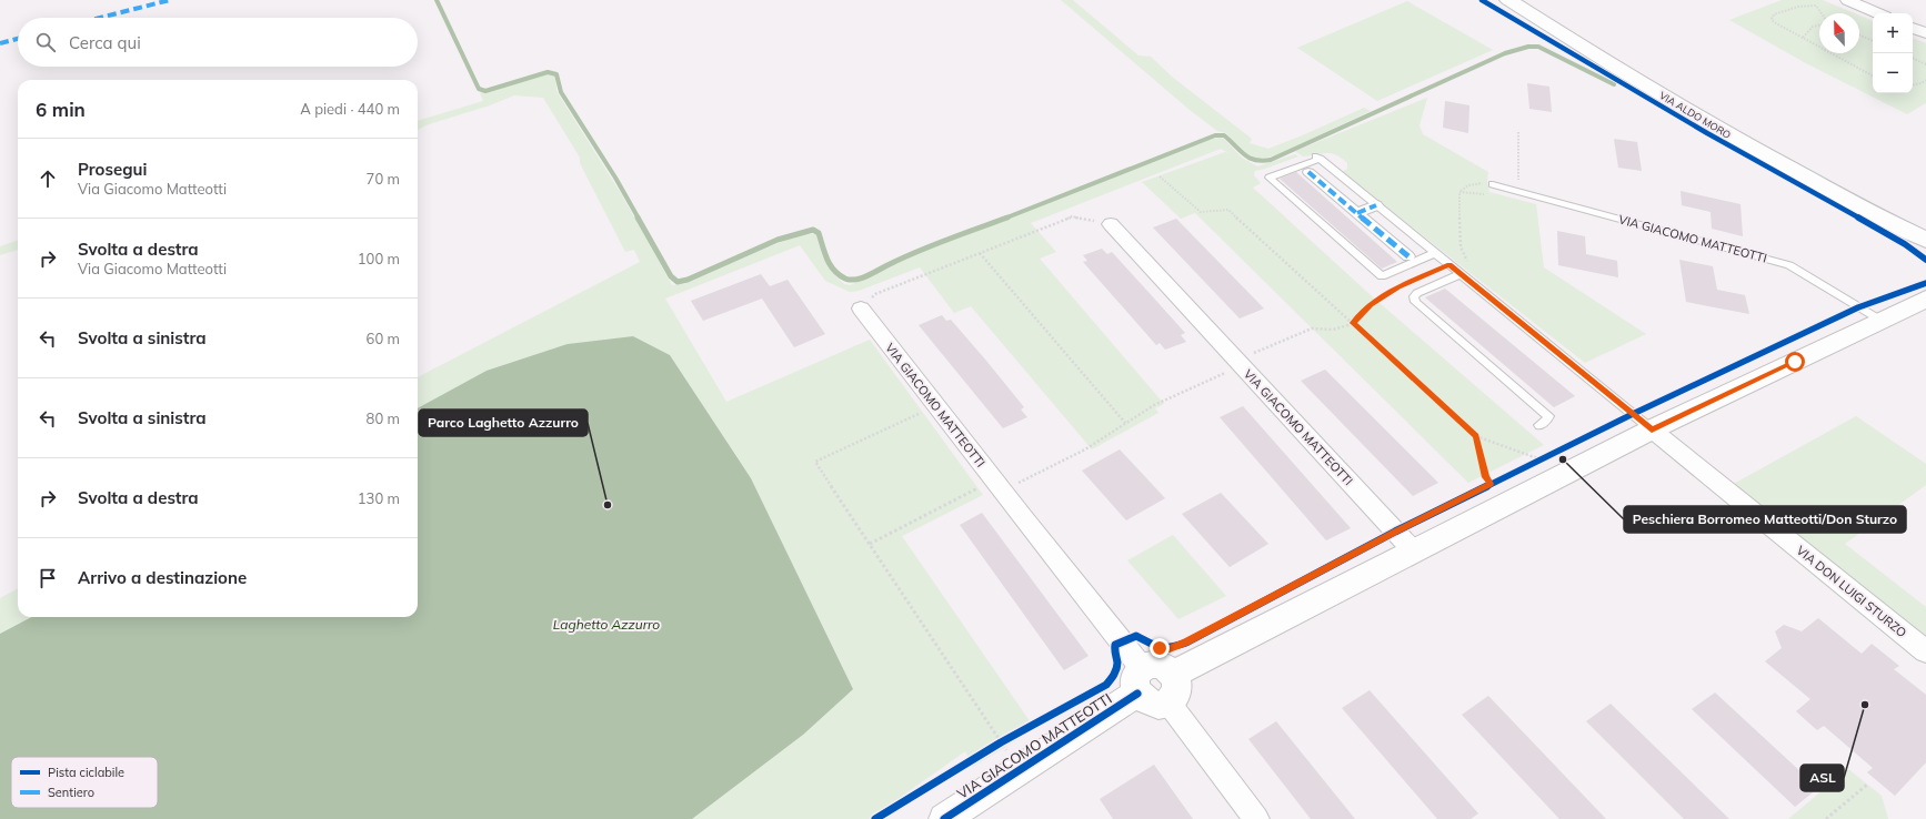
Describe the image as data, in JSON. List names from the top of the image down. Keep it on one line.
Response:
{"streets":{"street":["VIA ALDO MORO","VIA GIACOMO MATTEOTTI","VIA DON LUIGI STURZO"]},"water":["Laghetto Azzurro"],"places":["Peschiera Borromeo Matteotti/Don Sturzo","Parco Laghetto Azzurro","ASL"],"legend":["Pista ciclabile","Sentiero"],"north":"top","page":{"map_buttons":["+","−"],"search":"Cerca qui","heading":["6 min","A piedi · 440 m"],"list":[["Prosegui","Via Giacomo Matteotti","70 m"],["Svolta a destra","Via Giacomo Matteotti","100 m"],["Svolta a sinistra","60 m"],["Svolta a sinistra","80 m"],["Svolta a destra","130 m"],"Arrivo a destinazione"]}}
